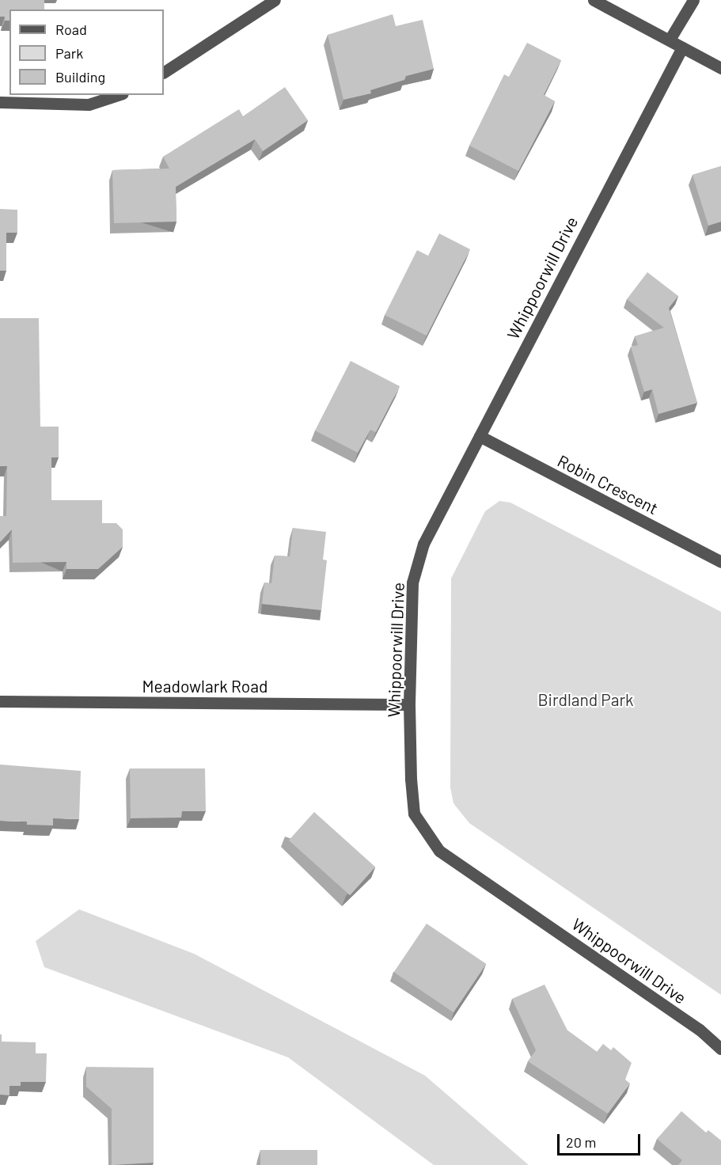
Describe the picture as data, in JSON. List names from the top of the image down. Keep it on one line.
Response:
{"streets":{"street":["Whippoorwill Drive","Robin Crescent","Meadowlark Road"]},"crossings":[["Whippoorwill Drive","Robin Crescent"],["Whippoorwill Drive","Meadowlark Road"]],"parks":["Birdland Park"],"legend":["Road","Park","Building"],"scale_bar":"20 m"}
